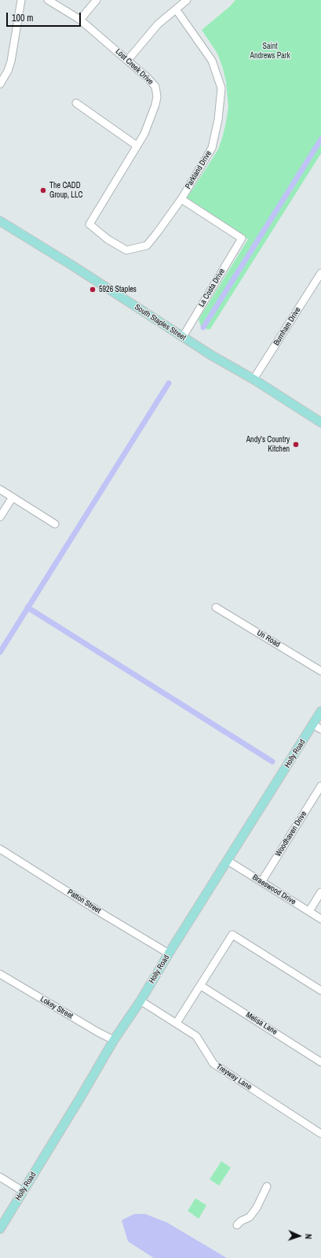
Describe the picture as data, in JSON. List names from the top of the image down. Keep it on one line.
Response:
{"streets":{"main road":["South Staples Street","Holly Road"],"street":["Lost Creek Drive","Parkland Drive","La Costa Drive","Burnham Drive","Un Road","Woodhaven Drive","Braeswood Drive","Patton Street","Lokey Street","Melisa Lane","Treyway Lane"]},"crossings":[["Lost Creek Drive","Parkland Drive"],["Parkland Drive","La Costa Drive"],["La Costa Drive","South Staples Street"],["South Staples Street","Burnham Drive"],["Holly Road","Braeswood Drive"],["Holly Road","Patton Street"],["Holly Road","Lokey Street"],["Holly Road","Treyway Lane"],["Woodhaven Drive","Braeswood Drive"]],"parks":["Saint Andrews Park"],"places":["The CADD Group, LLC","5926 Staples","Andy's Country Kitchen"],"scale_bar":"100 m","north":"right"}
